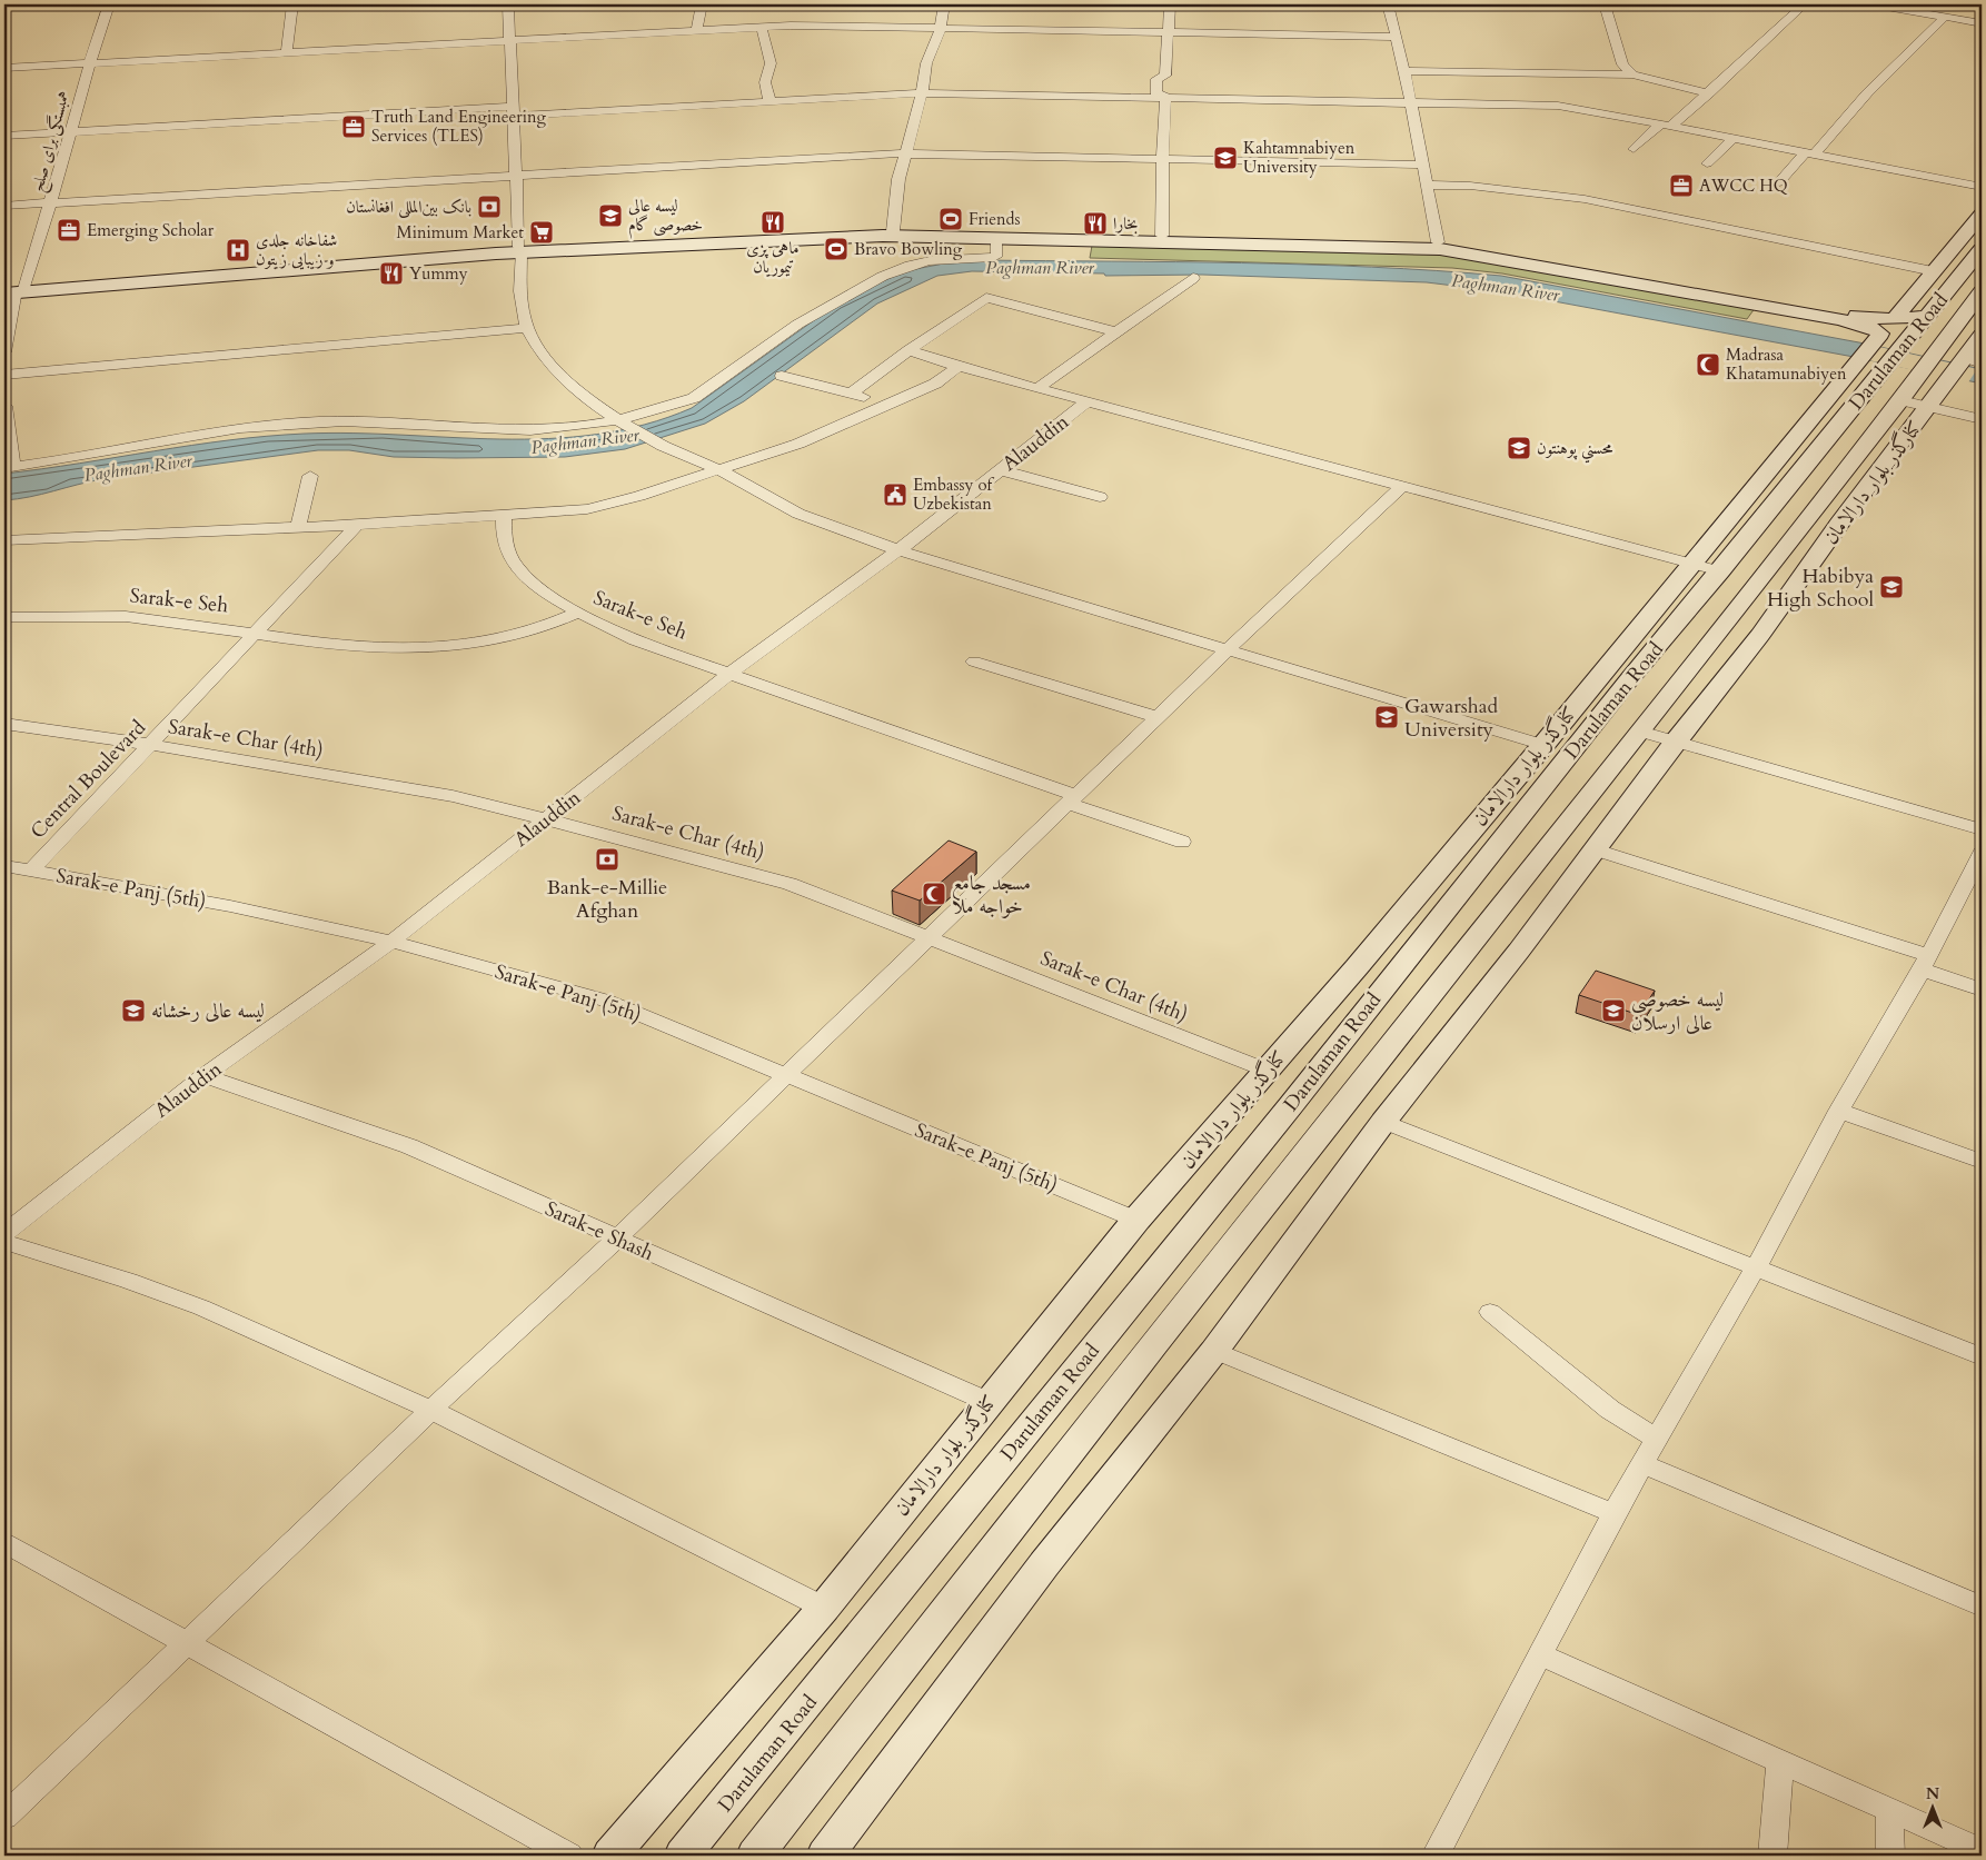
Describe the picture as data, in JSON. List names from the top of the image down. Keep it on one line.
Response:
{"streets":{"main road":["Darulaman Road","کنارگذر بلوار دارالامان"],"street":["همبستگی برای صلح","Alauddin","Sarak-e Seh","Sarak-e Char (4th)","Central Boulevard","Sarak-e Panj (5th)","Sarak-e Shash"]},"crossings":[["Darulaman Road","کنارگذر بلوار دارالامان"],["Alauddin","Sarak-e Seh"],["Alauddin","Sarak-e Char (4th)"],["Alauddin","Sarak-e Panj (5th)"],["Alauddin","Sarak-e Shash"],["کنارگذر بلوار دارالامان","Sarak-e Char (4th)"],["کنارگذر بلوار دارالامان","Sarak-e Panj (5th)"],["کنارگذر بلوار دارالامان","Sarak-e Shash"],["Sarak-e Seh","Central Boulevard"],["Sarak-e Char (4th)","Central Boulevard"],["Central Boulevard","Sarak-e Panj (5th)"]],"water":["Paghman River"],"places":{"office":["Truth Land Engineering Services (TLES)","AWCC HQ","Emerging Scholar"],"school or university":["Kahtamnabiyen University","لیسه عالی خصوصی گام","محسني پوهنتون","Habibya High School","Gawarshad University","لیسه عالی رخشانه","لیسه خصوصی عالی ارسلان"],"bank":["بانک بین‌المللی افغانستان","Bank-e-Millie Afghan"],"sports":["Friends","Bravo Bowling"],"restaurant":["ماهی پزی تیموریان","بخارا","Yummy"],"supermarket":["Minimum Market"],"hospital":["شفاخانه جلدی و زیبایی زیتون"],"mosque":["Madrasa Khatamunabiyen","مسجد جامع خواجه ملا"],"public building":["Embassy of Uzbekistan"]},"north":"top"}
